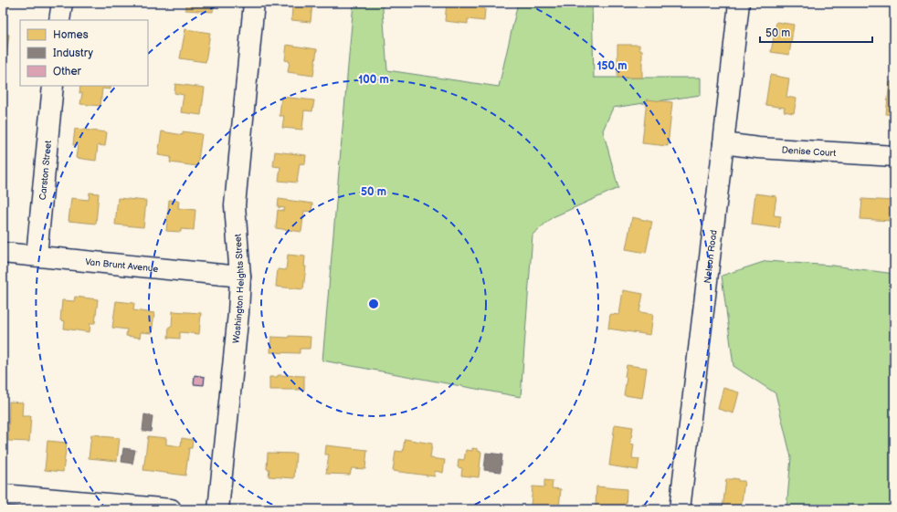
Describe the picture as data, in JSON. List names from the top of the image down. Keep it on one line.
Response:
{"streets":{"street":["Denise Court","Carston Street","Nelson Road","Van Brunt Avenue","Washington Heights Street"]},"crossings":[["Denise Court","Nelson Road"],["Carston Street","Van Brunt Avenue"],["Van Brunt Avenue","Washington Heights Street"]],"legend":["Homes","Industry","Other"],"scale_bar":"50 m","rings":["150 m","100 m","50 m"]}
